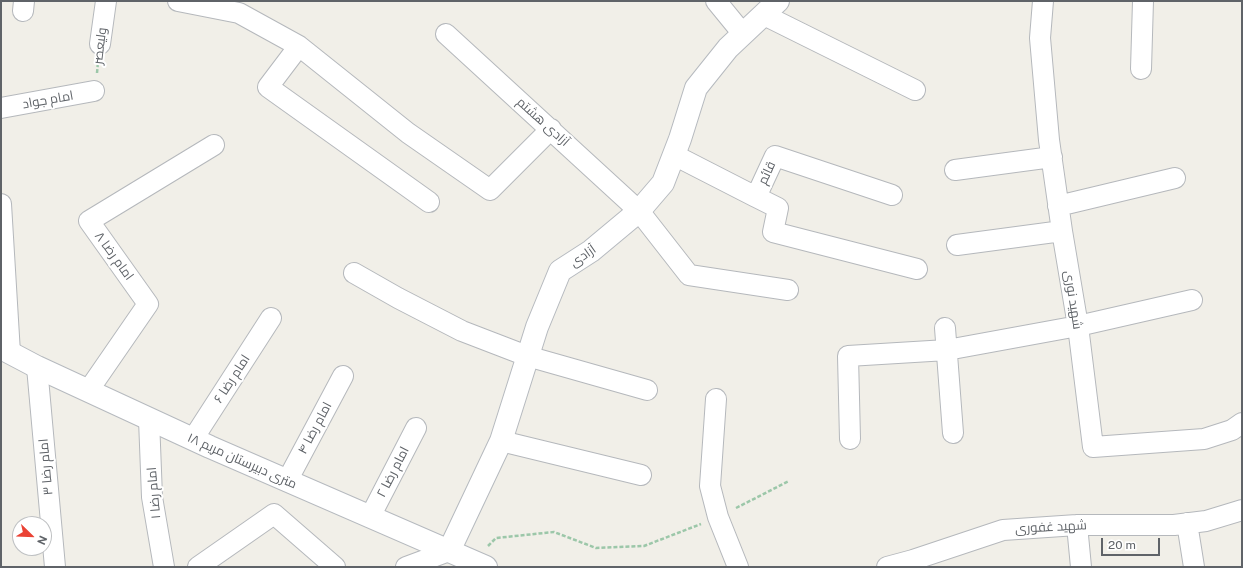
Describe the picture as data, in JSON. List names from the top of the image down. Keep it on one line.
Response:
{"streets":{"street":["ولیعصر","امام جواد","آزادی هشتم","قائم","امام رضا ۸","آزادی","شهید نوری","امام رضا ۶","امام رضا ۴","۱۸ متری دبیرستان مریم","امام رضا ۳","امام رضا ۲","امام رضا ۱","شهید غفوری"]},"crossings":[["ولیعصر","امام جواد"],["آزادی هشتم","آزادی"],["قائم","آزادی"],["امام رضا ۸","۱۸ متری دبیرستان مریم"],["آزادی","۱۸ متری دبیرستان مریم"],["امام رضا ۶","۱۸ متری دبیرستان مریم"],["امام رضا ۴","۱۸ متری دبیرستان مریم"],["۱۸ متری دبیرستان مریم","امام رضا ۳"],["۱۸ متری دبیرستان مریم","امام رضا ۲"],["۱۸ متری دبیرستان مریم","امام رضا ۱"]],"scale_bar":"20 m","north":"bottom right"}
